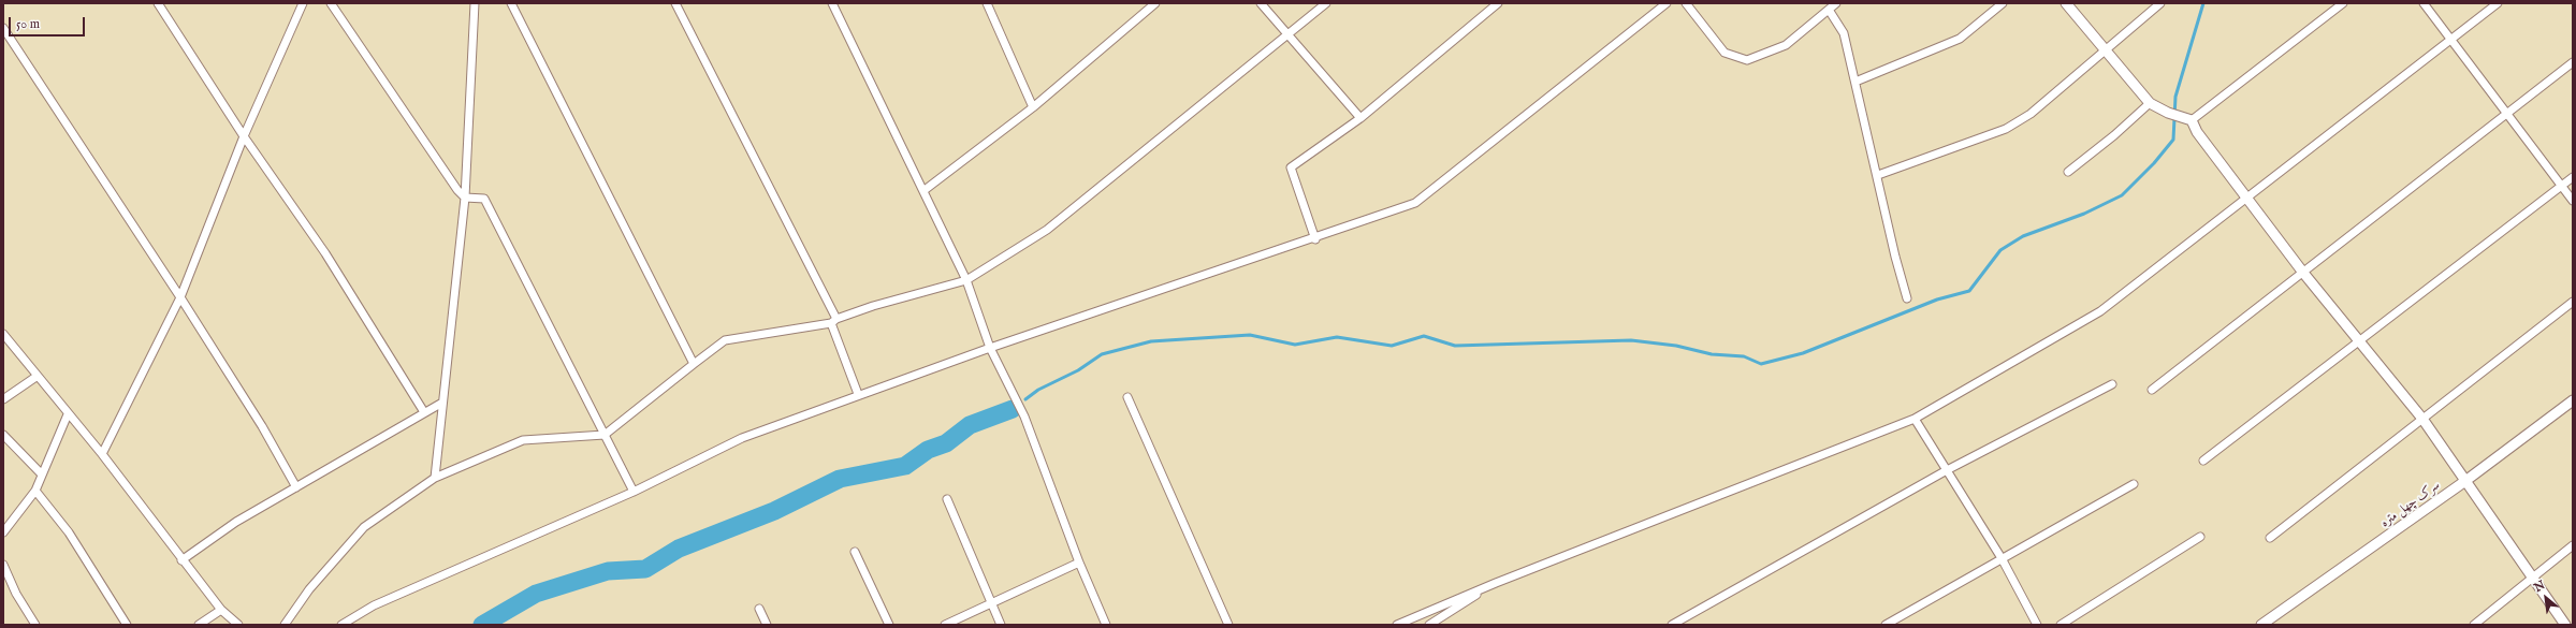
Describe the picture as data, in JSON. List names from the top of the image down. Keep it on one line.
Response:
{"streets":{"street":["سرک چهل متره"]},"scale_bar":"50 m","north":"top left"}
